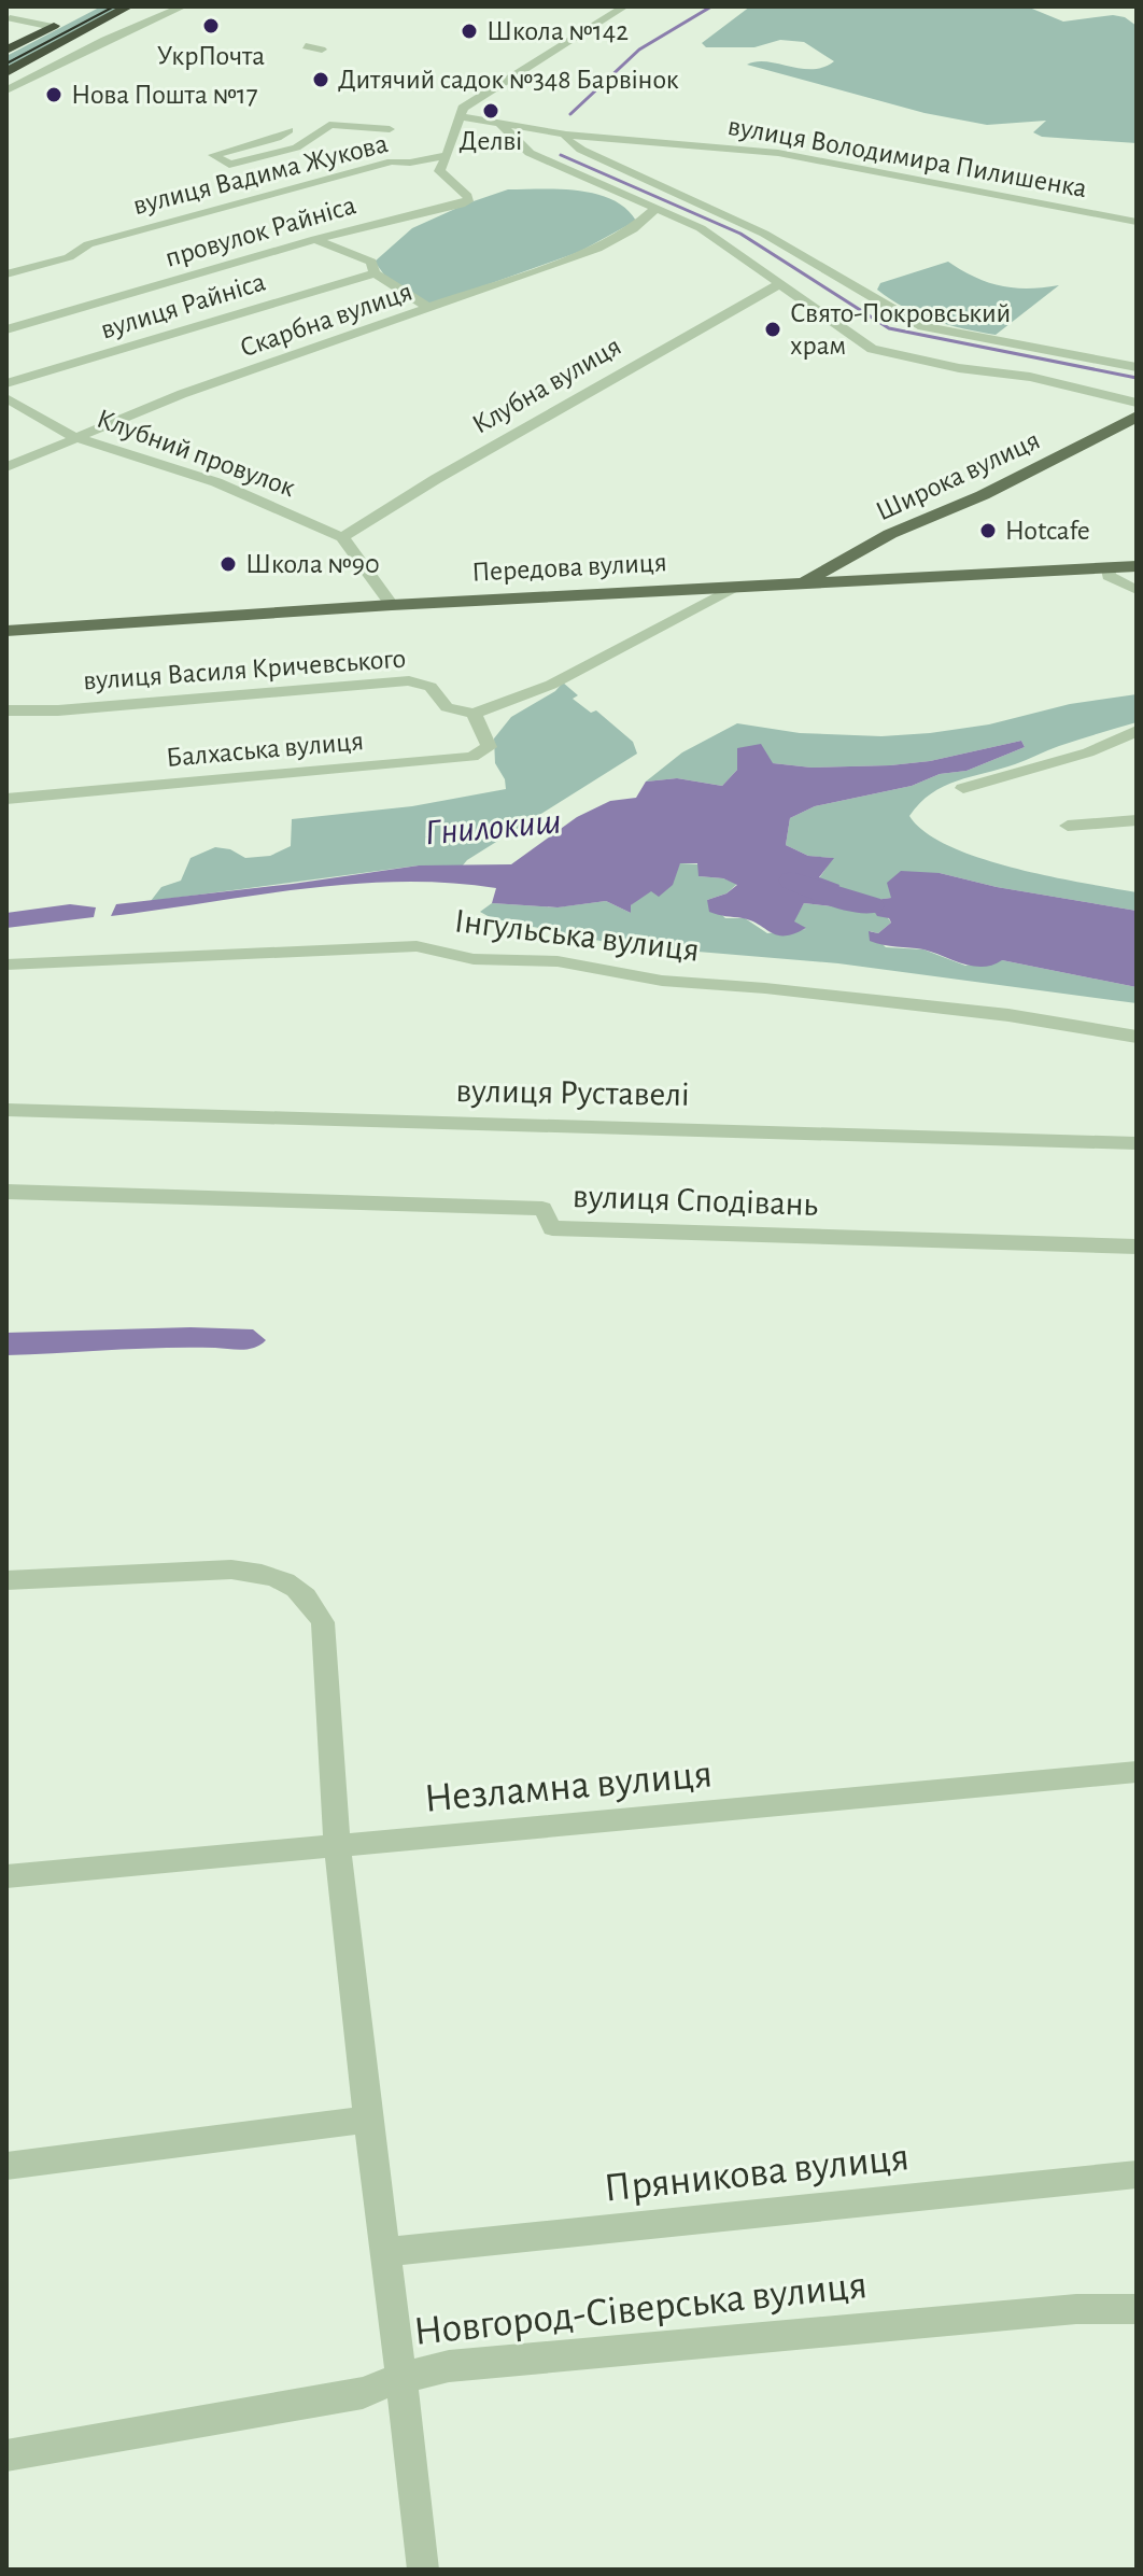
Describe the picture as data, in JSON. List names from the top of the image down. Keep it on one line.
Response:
{"streets":{"main road":["Широка вулиця","Передова вулиця"],"street":["вулиця Володимира Пилишенка","вулиця Вадима Жукова","провулок Райніса","вулиця Райніса","Скарбна вулиця","Клубна вулиця","Клубний провулок","вулиця Василя Кричевського","Балхаська вулиця","Інгульська вулиця","вулиця Руставелі","вулиця Сподівань","Незламна вулиця","Пряникова вулиця","Новгород-Сіверська вулиця"]},"crossings":[["вулиця Вадима Жукова","провулок Райніса"],["Скарбна вулиця","Клубний провулок"],["Клубна вулиця","Клубний провулок"],["Широка вулиця","Передова вулиця"],["вулиця Василя Кричевського","Балхаська вулиця"]],"water":["Гнилокиш"],"places":["УкрПочта","Школа №142","Дитячий садок №348 Барвінок","Нова Пошта №17","Делві","Свято-Покровський храм","Hotcafe","Школа №90"]}
